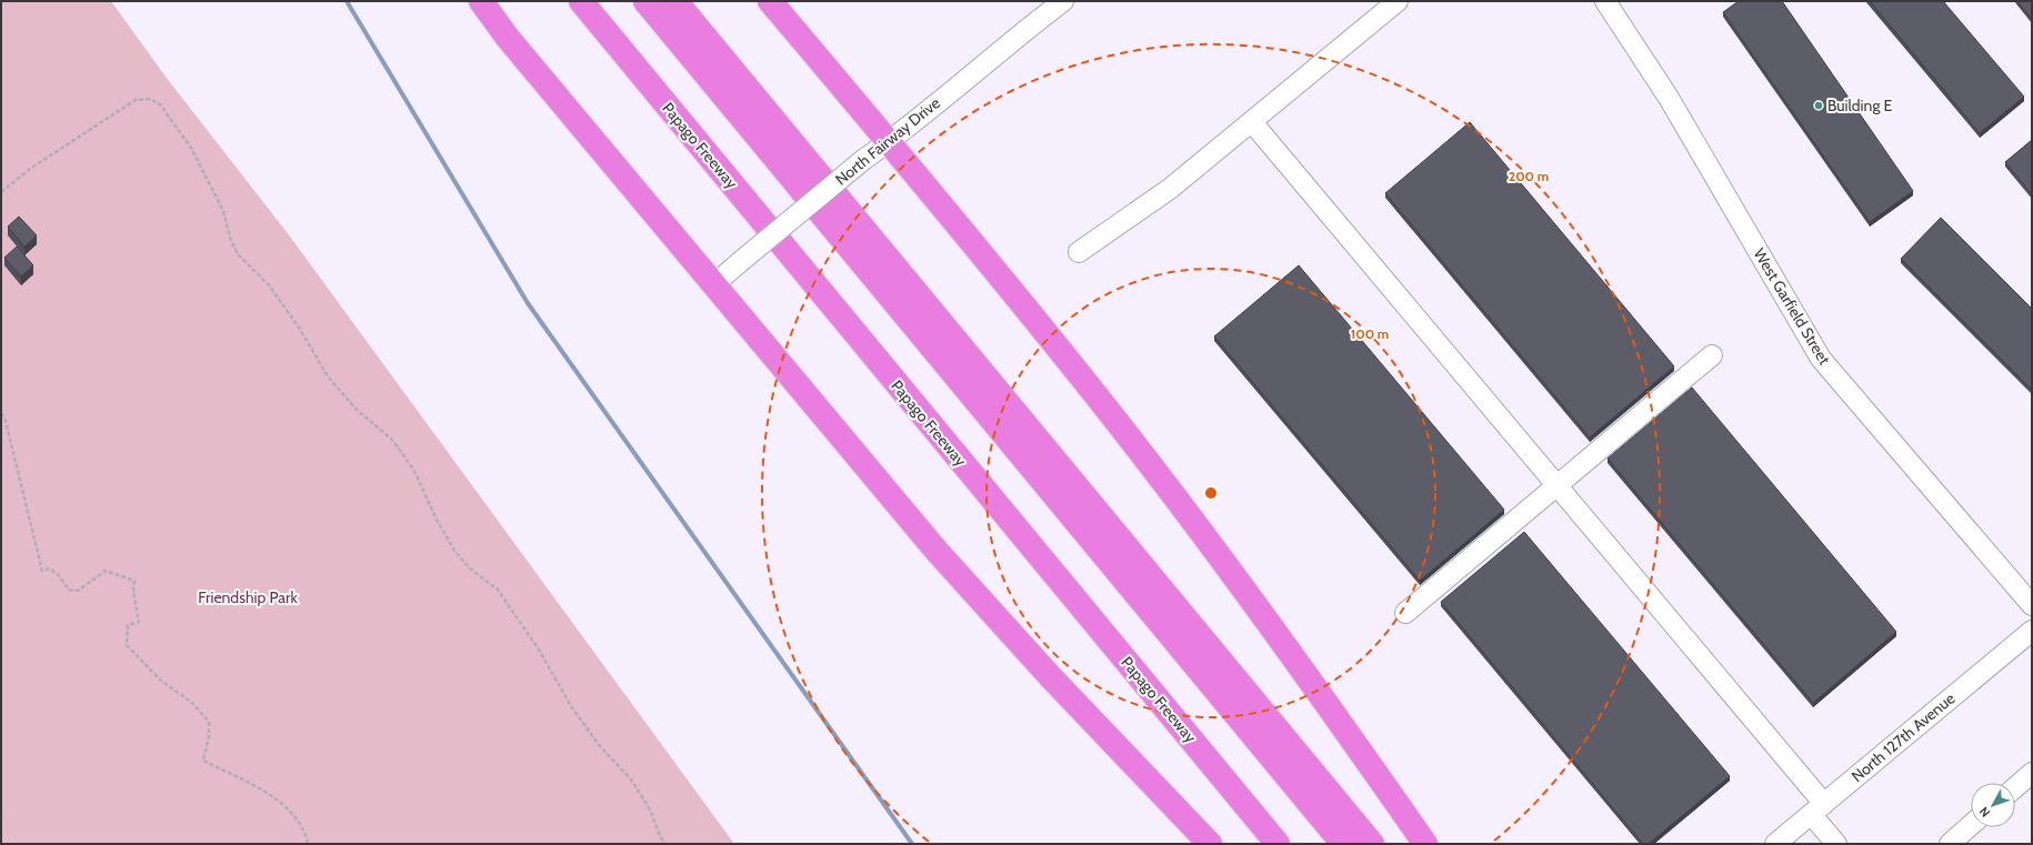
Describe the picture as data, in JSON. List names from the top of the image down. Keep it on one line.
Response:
{"streets":{"highway":["Papago Freeway"],"street":["North Fairway Drive","West Garfield Street","North 127th Avenue"]},"parks":["Friendship Park"],"places":["Building E"],"north":"bottom left","rings":["200 m","100 m"]}
